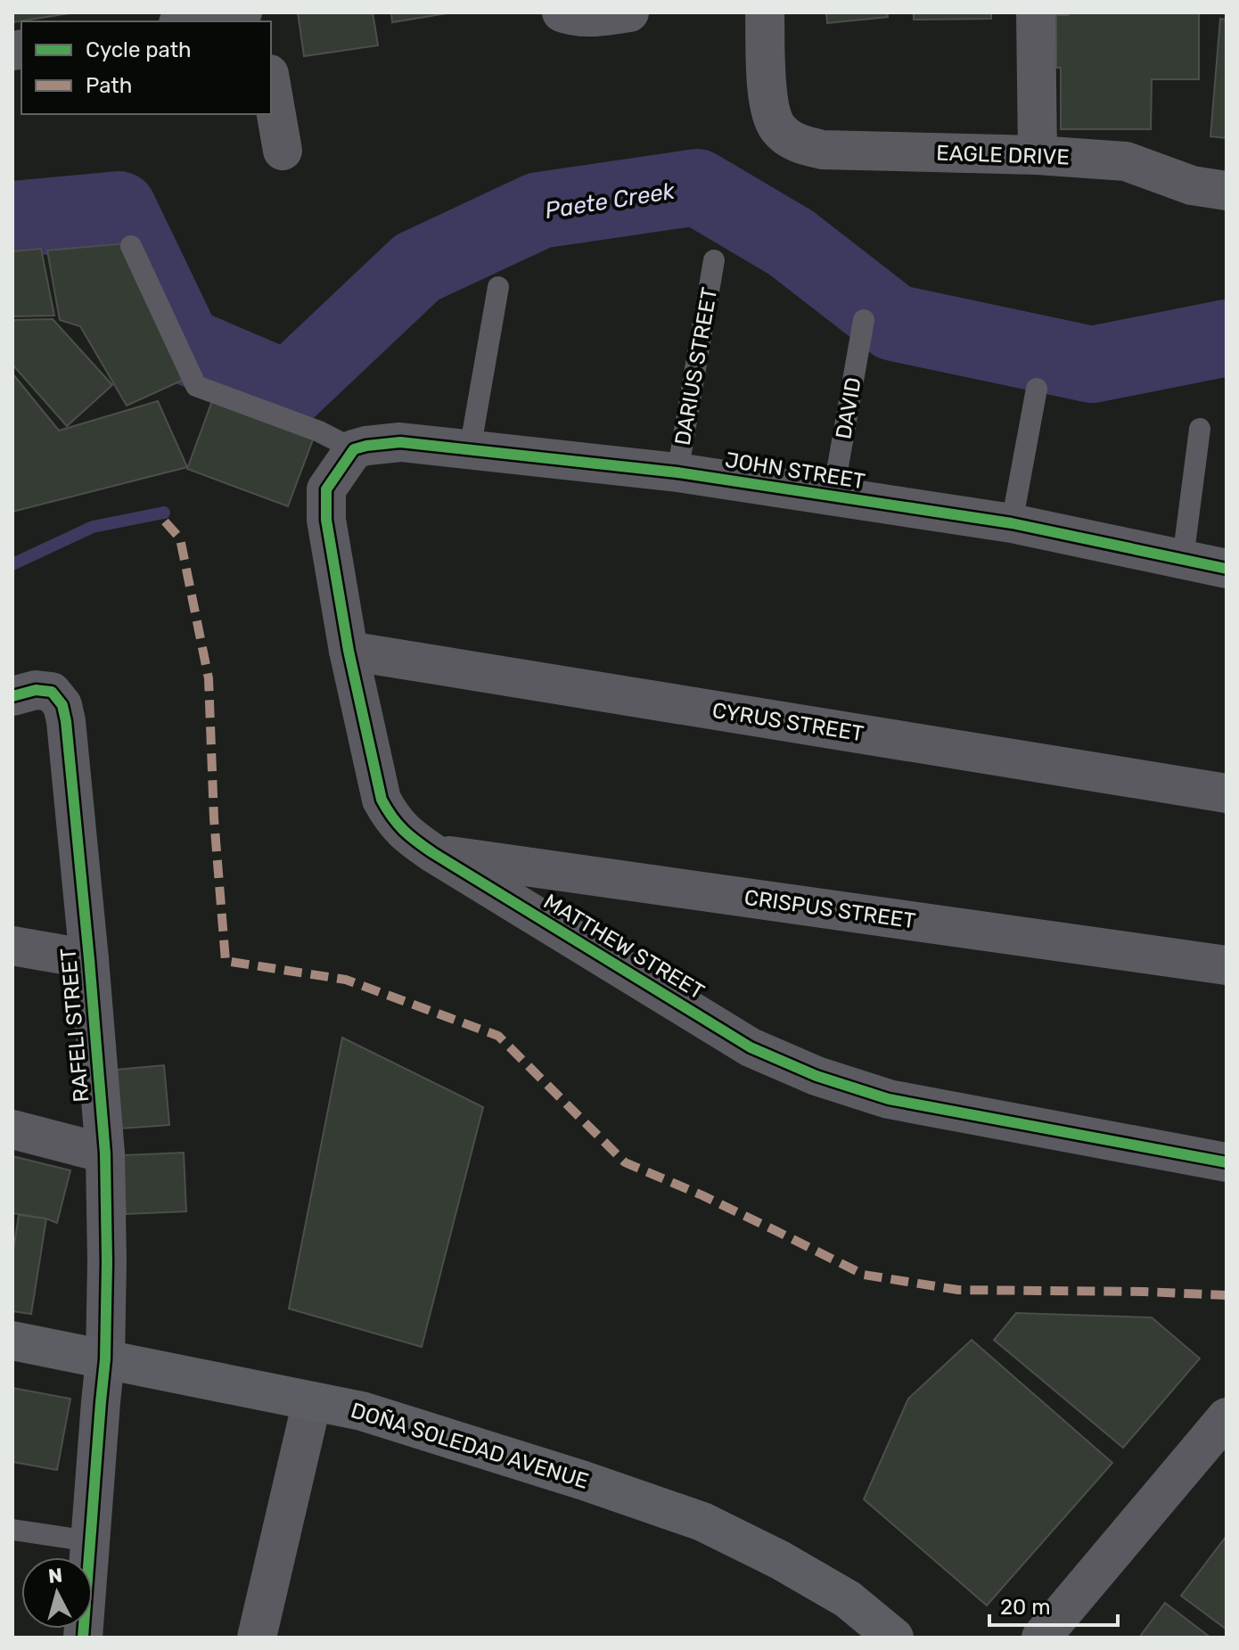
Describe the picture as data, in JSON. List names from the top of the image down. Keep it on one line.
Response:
{"streets":{"main road":["DOÑA SOLEDAD AVENUE"],"street":["EAGLE DRIVE","JOHN STREET","CYRUS STREET","CRISPUS STREET","MATTHEW STREET","RAFELI STREET"],"lane":["DARIUS STREET","DAVID"]},"crossings":[["DARIUS STREET","JOHN STREET"],["DAVID","JOHN STREET"],["JOHN STREET","MATTHEW STREET"],["CYRUS STREET","MATTHEW STREET"],["CRISPUS STREET","MATTHEW STREET"],["RAFELI STREET","DOÑA SOLEDAD AVENUE"]],"water":["Paete Creek"],"legend":["Cycle path","Path"],"scale_bar":"20 m","north":"top"}
